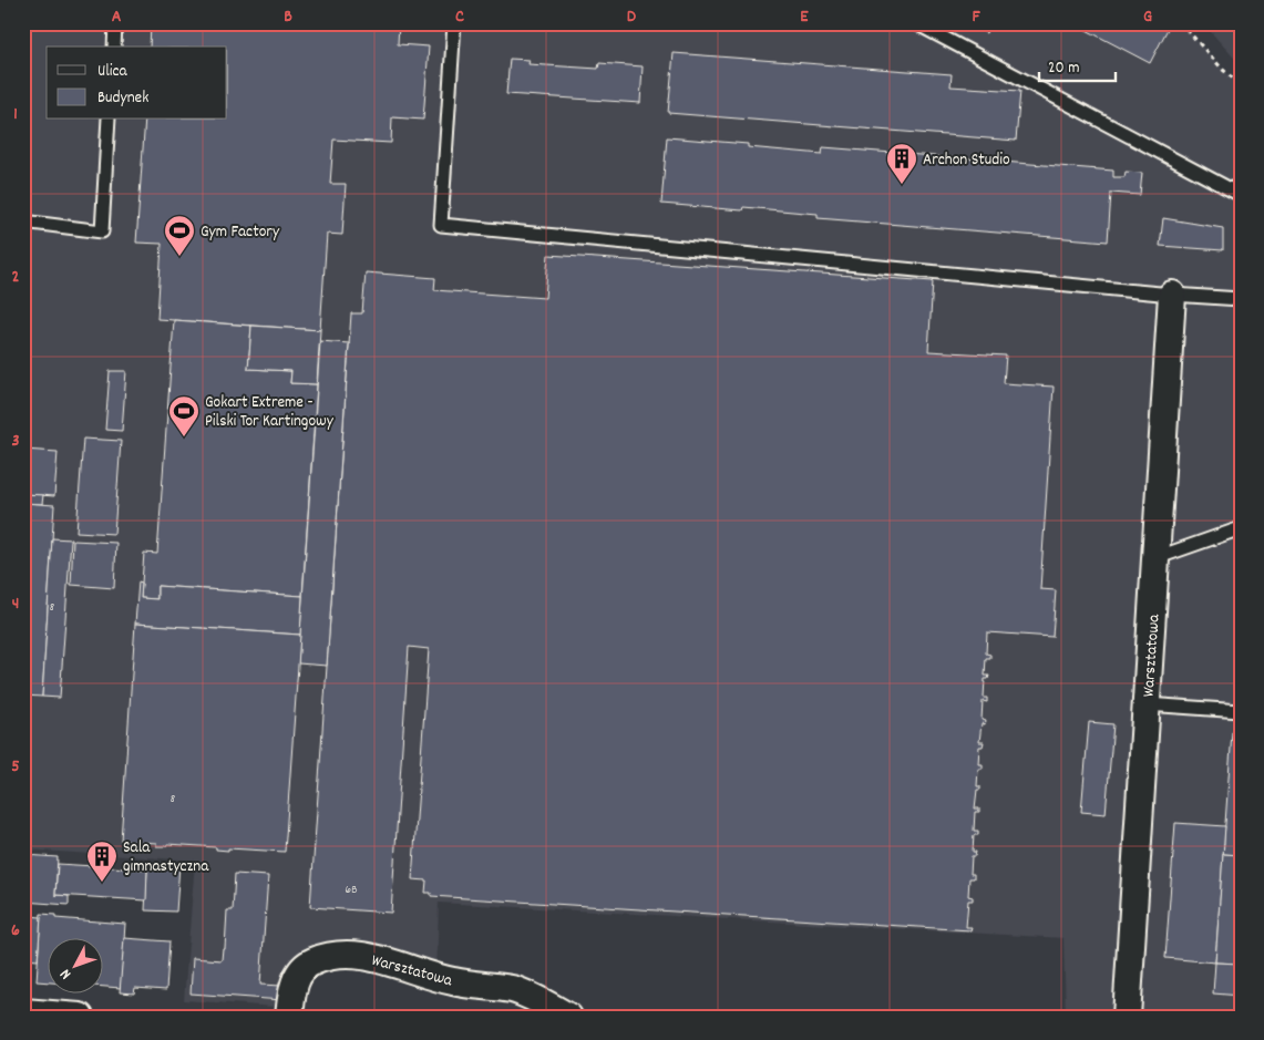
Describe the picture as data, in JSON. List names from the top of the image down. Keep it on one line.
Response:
{"streets":{"street":["Warsztatowa"]},"places":{"building":["Archon Studio","Sala gimnastyczna"],"sports":["Gym Factory","Gokart Extreme - Pilski Tor Kartingowy"]},"house_numbers":["8","8","6B"],"legend":["Ulica","Budynek"],"scale_bar":"20 m","north":"bottom left","grid":{"columns":["A","B","C","D","E","F","G"],"rows":["1","2","3","4","5","6"]}}
